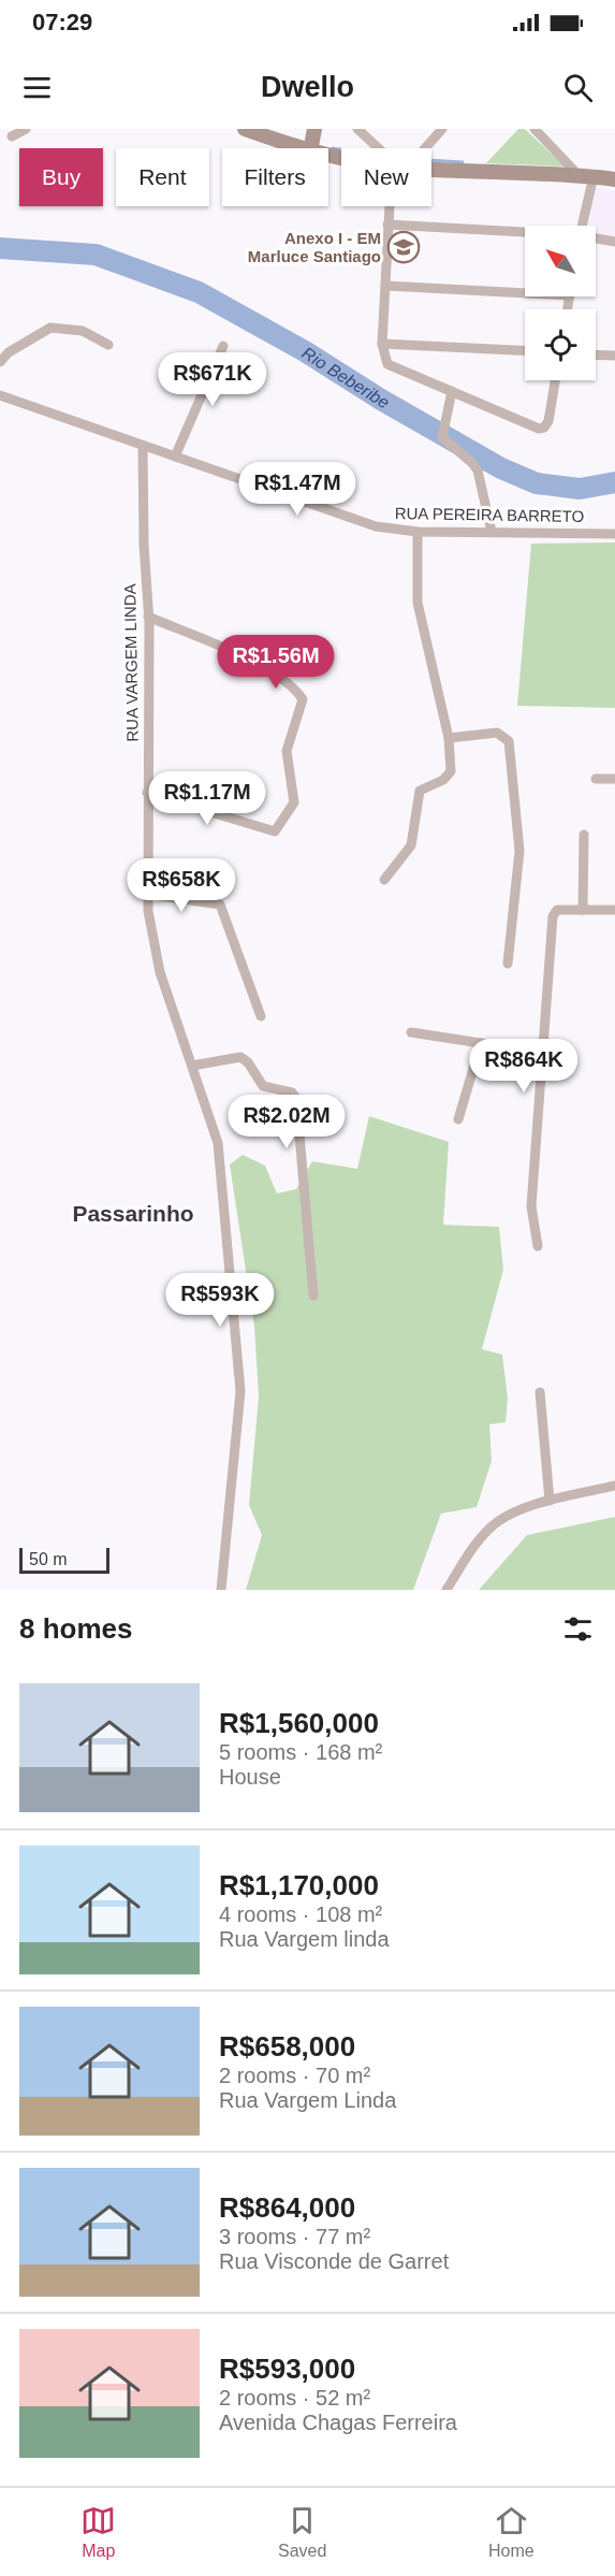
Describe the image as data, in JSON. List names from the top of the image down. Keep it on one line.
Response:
{"streets":{"street":["RUA PEREIRA BARRETO","RUA VARGEM LINDA"]},"crossings":[["RUA PEREIRA BARRETO","RUA VARGEM LINDA"]],"districts":["Passarinho"],"water":["Rio Beberibe"],"places":{"school or university":["Anexo I - EM Marluce Santiago"]},"scale_bar":"50 m","north":"top left","page":{"status":"07:29","header":"Dwello","chip":["Buy","Rent","Filters","New"],"price":["R$671K","R$1.47M","R$1.56M","R$1.17M","R$658K","R$864K","R$2.02M","R$593K"],"scale":"50 m","heading":"8 homes","list":[{"name":"R$1,560,000","note":"5 rooms · 168 m² · House"},{"name":"R$1,170,000","note":"4 rooms · 108 m² · Rua Vargem linda"},{"name":"R$658,000","note":"2 rooms · 70 m² · Rua Vargem Linda"},{"name":"R$864,000","note":"3 rooms · 77 m² · Rua Visconde de Garret"},{"name":"R$593,000","note":"2 rooms · 52 m² · Avenida Chagas Ferreira"}],"tabs":["Map","Saved","Home"]}}
